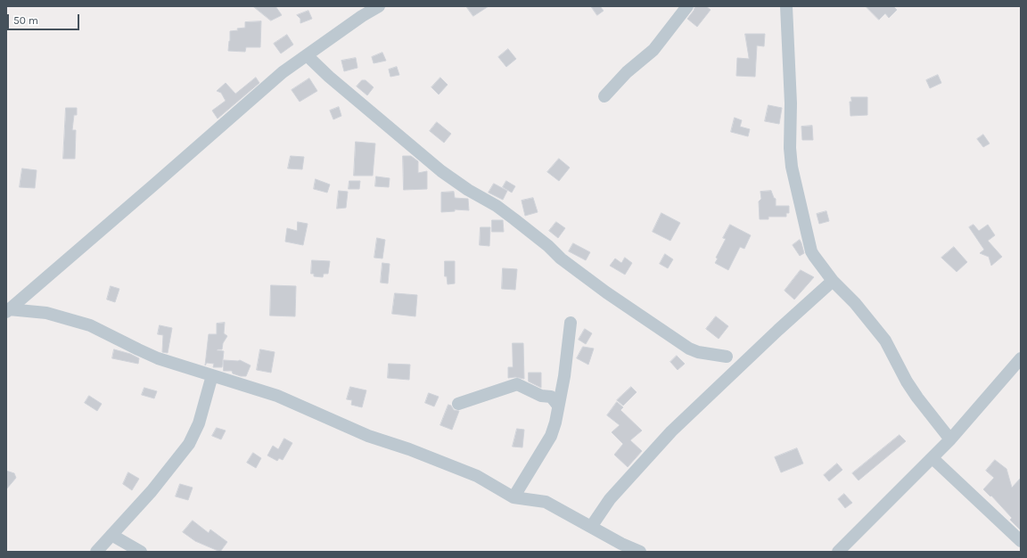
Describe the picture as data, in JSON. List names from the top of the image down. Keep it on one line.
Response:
{"scale_bar":"50 m"}
